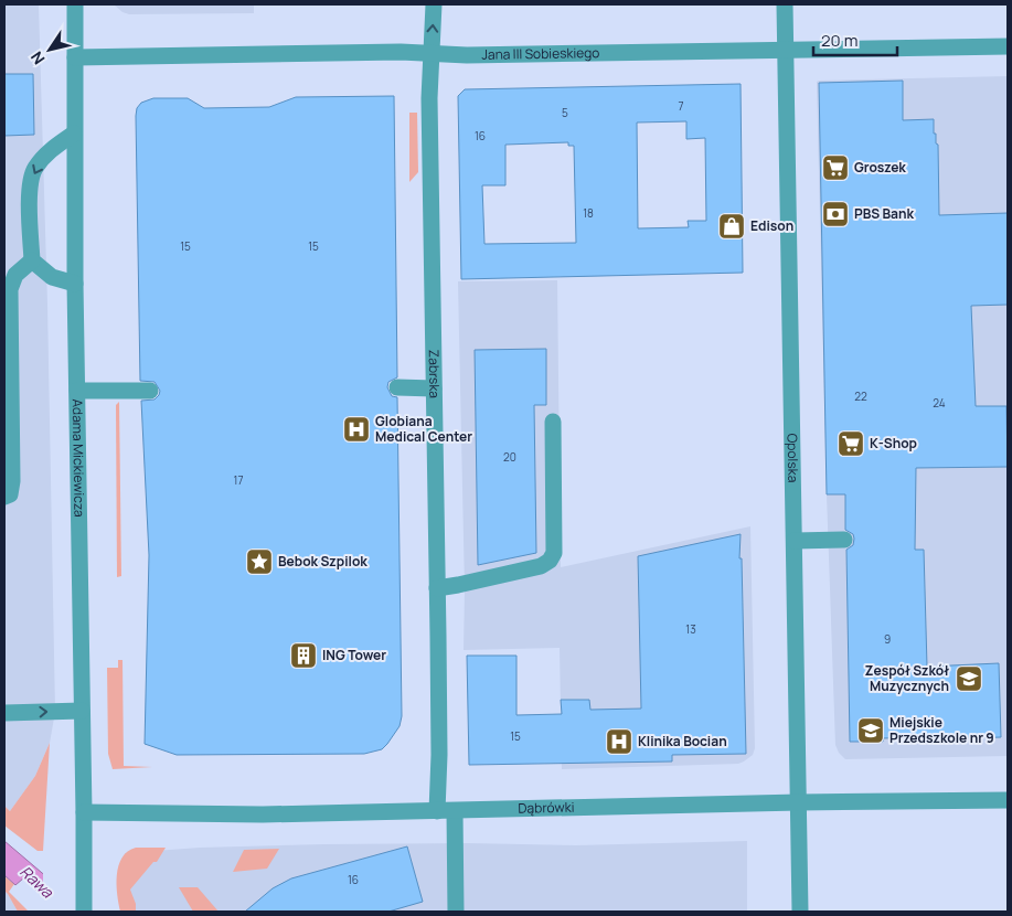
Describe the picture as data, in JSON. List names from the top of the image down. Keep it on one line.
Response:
{"streets":{"street":["Jana III Sobieskiego","Zabrska","Adama Mickiewicza","Opolska","Dąbrówki"]},"crossings":[["Jana III Sobieskiego","Zabrska"],["Jana III Sobieskiego","Adama Mickiewicza"],["Jana III Sobieskiego","Opolska"],["Zabrska","Dąbrówki"],["Adama Mickiewicza","Dąbrówki"],["Opolska","Dąbrówki"]],"water":["Rawa"],"places":{"supermarket":["Groszek","K-Shop"],"bank":["PBS Bank"],"shop":["Edison"],"hospital":["Globiana Medical Center","Klinika Bocian"],"place":["Bebok Szpilok"],"building":["ING Tower"],"school or university":["Zespół Szkół Muzycznych","Miejskie Przedszkole nr 9"]},"house_numbers":["7","5","16","18","15","15","22","24","20","17","13","9","15","16"],"scale_bar":"20 m","north":"bottom left"}
